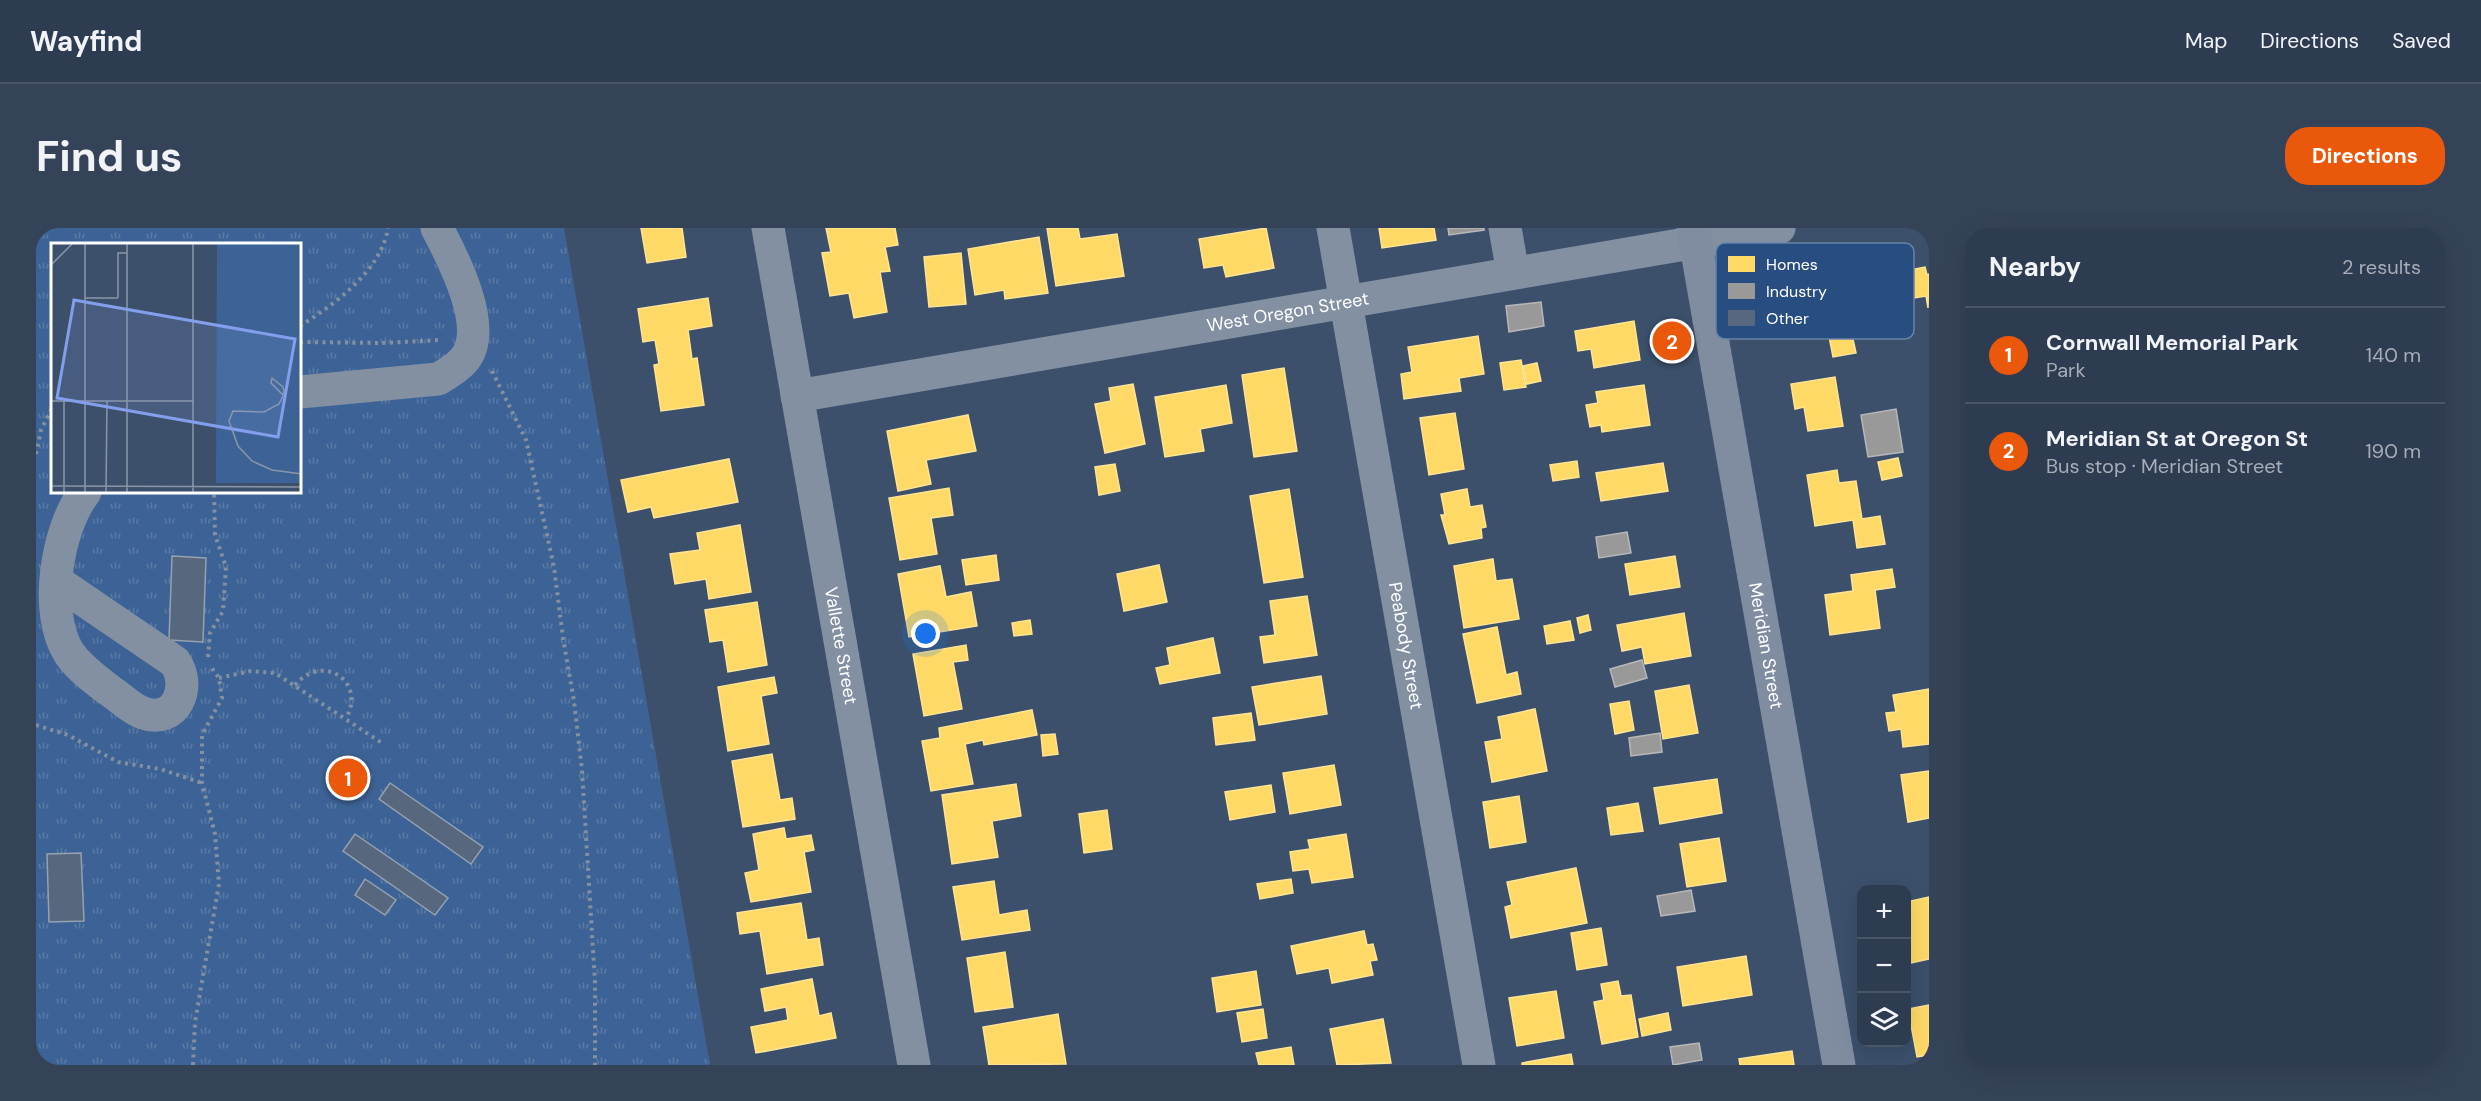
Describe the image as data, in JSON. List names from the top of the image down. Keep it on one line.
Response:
{"streets":{"main road":["Meridian Street"],"street":["West Oregon Street","Peabody Street","Vallette Street"]},"crossings":[["West Oregon Street","Peabody Street"],["West Oregon Street","Meridian Street"],["West Oregon Street","Vallette Street"]],"legend":["Homes","Industry","Other"],"page":{"header":"Wayfind","nav":["Map","Directions","Saved"],"buttons":"Directions","title":"Find us","heading":["Nearby","2 results"],"list":[{"mark":"1","name":"Cornwall Memorial Park","note":"Park","value":"140 m"},{"mark":"2","name":"Meridian St at Oregon St","note":"Bus stop · Meridian Street","value":"190 m"}],"pins":["2","1"],"map_buttons":["+","−"]}}
